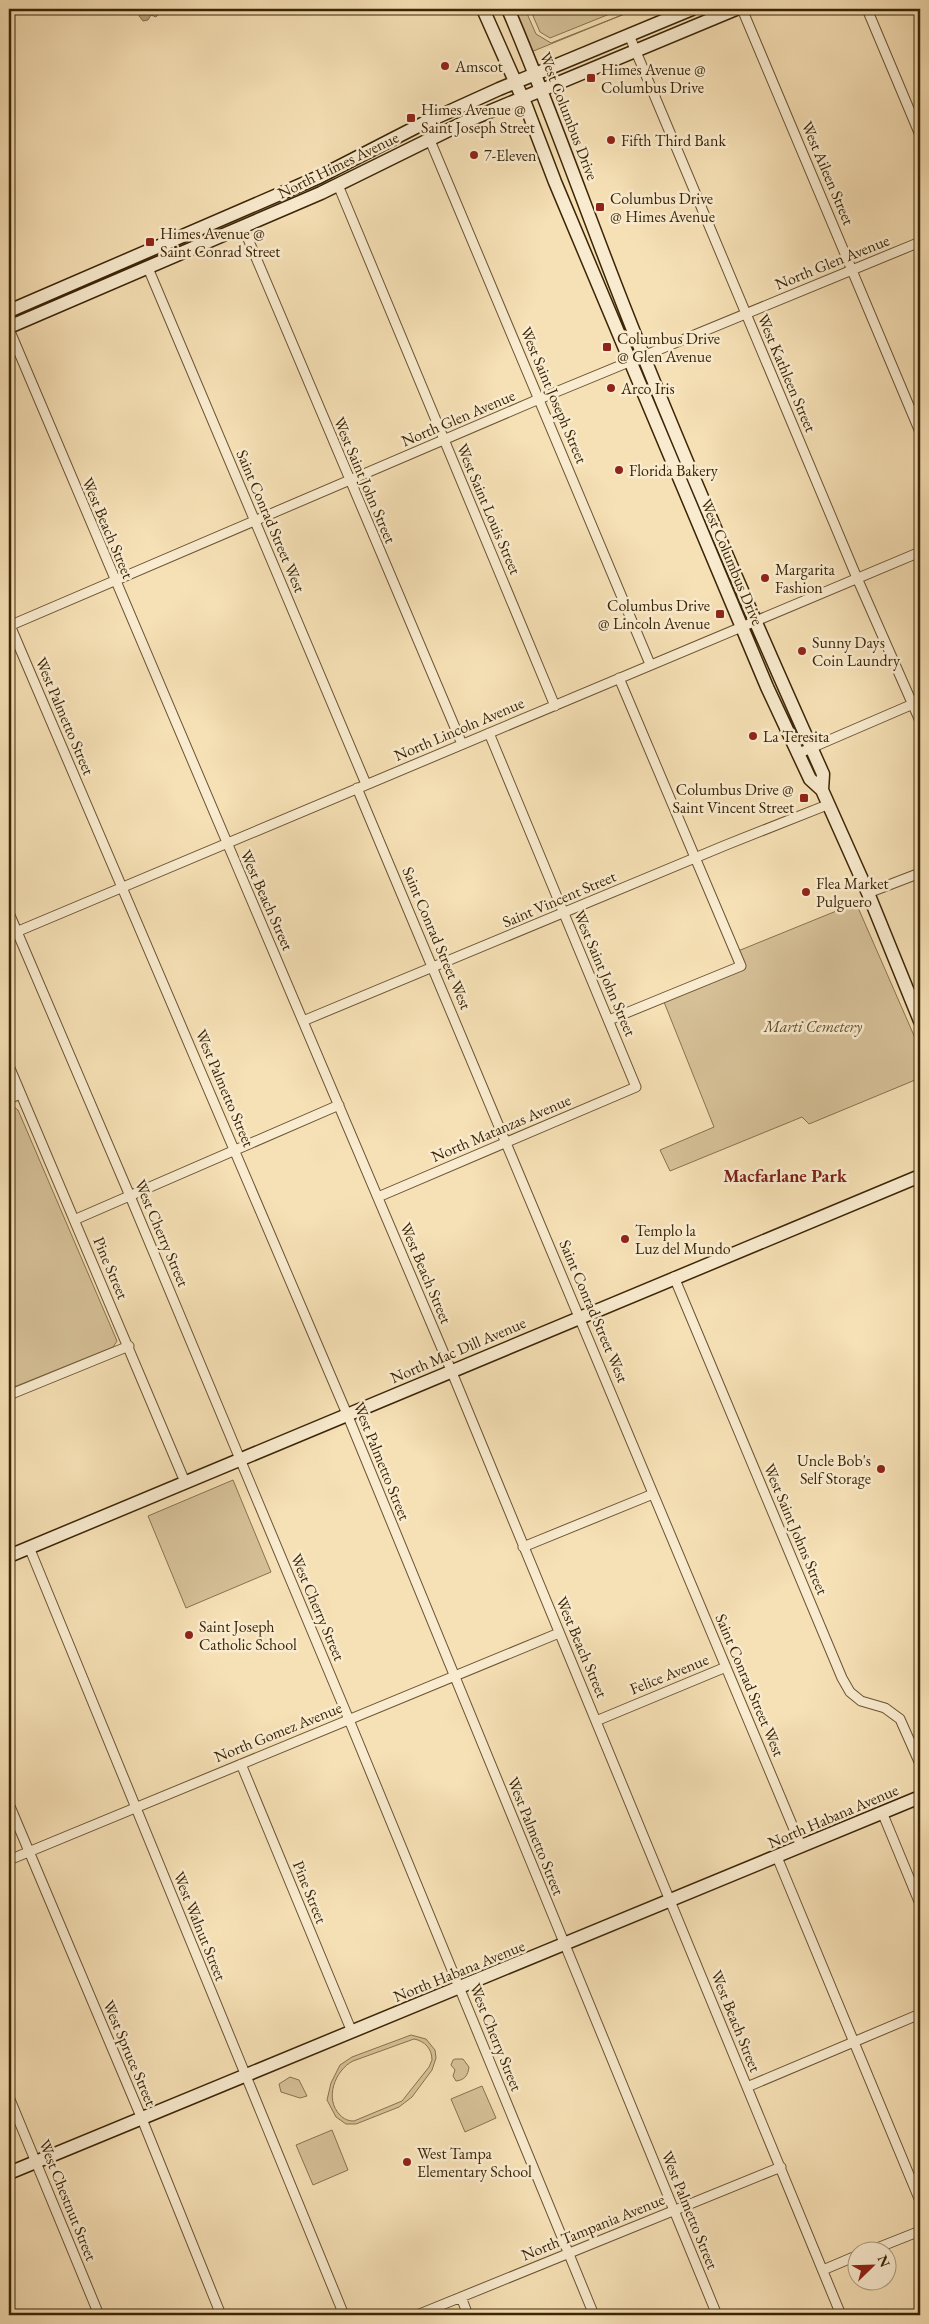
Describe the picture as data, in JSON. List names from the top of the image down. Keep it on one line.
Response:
{"streets":{"street":["West Columbus Drive","North Himes Avenue","West Aileen Street","North Glen Avenue","West Kathleen Street","West Saint Joseph Street","West Saint John Street","West Saint Louis Street","Saint Conrad Street West","West Beach Street","West Palmetto Street","North Lincoln Avenue","Saint Vincent Street","North Matanzas Avenue","West Cherry Street","Pine Street","North Mac Dill Avenue","West Saint Johns Street","Felice Avenue","North Gomez Avenue","North Habana Avenue","West Walnut Street","West Spruce Street","West Chestnut Street","North Tampania Avenue"]},"crossings":[["West Columbus Drive","North Himes Avenue"],["West Columbus Drive","North Glen Avenue"],["West Columbus Drive","North Lincoln Avenue"],["West Columbus Drive","Saint Vincent Street"],["North Himes Avenue","West Kathleen Street"],["North Himes Avenue","West Saint Joseph Street"],["North Himes Avenue","West Saint John Street"],["North Himes Avenue","West Saint Louis Street"],["North Himes Avenue","Saint Conrad Street West"],["North Himes Avenue","West Beach Street"],["West Aileen Street","North Glen Avenue"],["North Glen Avenue","West Kathleen Street"],["North Glen Avenue","West Saint Joseph Street"],["North Glen Avenue","West Saint John Street"],["North Glen Avenue","West Saint Louis Street"],["North Glen Avenue","Saint Conrad Street West"],["North Glen Avenue","West Beach Street"],["North Glen Avenue","West Palmetto Street"],["West Kathleen Street","North Lincoln Avenue"],["West Saint Joseph Street","North Lincoln Avenue"],["West Saint John Street","North Lincoln Avenue"],["West Saint John Street","Saint Vincent Street"],["West Saint John Street","North Matanzas Avenue"],["West Saint Louis Street","North Lincoln Avenue"],["Saint Conrad Street West","North Lincoln Avenue"],["Saint Conrad Street West","Saint Vincent Street"],["Saint Conrad Street West","North Matanzas Avenue"],["Saint Conrad Street West","North Mac Dill Avenue"],["Saint Conrad Street West","Felice Avenue"],["Saint Conrad Street West","North Habana Avenue"],["West Beach Street","North Lincoln Avenue"],["West Beach Street","Saint Vincent Street"],["West Beach Street","North Matanzas Avenue"],["West Beach Street","North Mac Dill Avenue"],["West Beach Street","Felice Avenue"],["West Beach Street","North Gomez Avenue"],["West Beach Street","North Habana Avenue"],["West Beach Street","North Tampania Avenue"],["West Palmetto Street","North Lincoln Avenue"],["West Palmetto Street","North Mac Dill Avenue"],["West Palmetto Street","North Gomez Avenue"],["West Palmetto Street","North Habana Avenue"],["West Palmetto Street","North Tampania Avenue"],["North Lincoln Avenue","West Cherry Street"],["West Cherry Street","North Mac Dill Avenue"],["West Cherry Street","North Gomez Avenue"],["West Cherry Street","North Habana Avenue"],["West Cherry Street","North Tampania Avenue"],["Pine Street","North Mac Dill Avenue"],["Pine Street","North Gomez Avenue"],["Pine Street","North Habana Avenue"],["North Mac Dill Avenue","West Saint Johns Street"],["North Mac Dill Avenue","West Walnut Street"],["North Gomez Avenue","West Walnut Street"],["North Gomez Avenue","West Spruce Street"],["North Habana Avenue","West Walnut Street"],["North Habana Avenue","West Spruce Street"],["North Habana Avenue","West Chestnut Street"]],"districts":["Macfarlane Park"],"parks":["Marti Cemetery"],"places":{"other":["Amscot","Fifth Third Bank","7-Eleven","Arco Iris","Florida Bakery","Margarita Fashion","Sunny Days Coin Laundry","La Teresita","Flea Market Pulguero","Templo la Luz del Mundo","Uncle Bob's Self Storage","Saint Joseph Catholic School","West Tampa Elementary School"],"transit":["Himes Avenue @ Columbus Drive","Himes Avenue @ Saint Joseph Street","Columbus Drive @ Himes Avenue","Himes Avenue @ Saint Conrad Street","Columbus Drive @ Glen Avenue","Columbus Drive @ Lincoln Avenue","Columbus Drive @ Saint Vincent Street"]},"north":"top right"}
